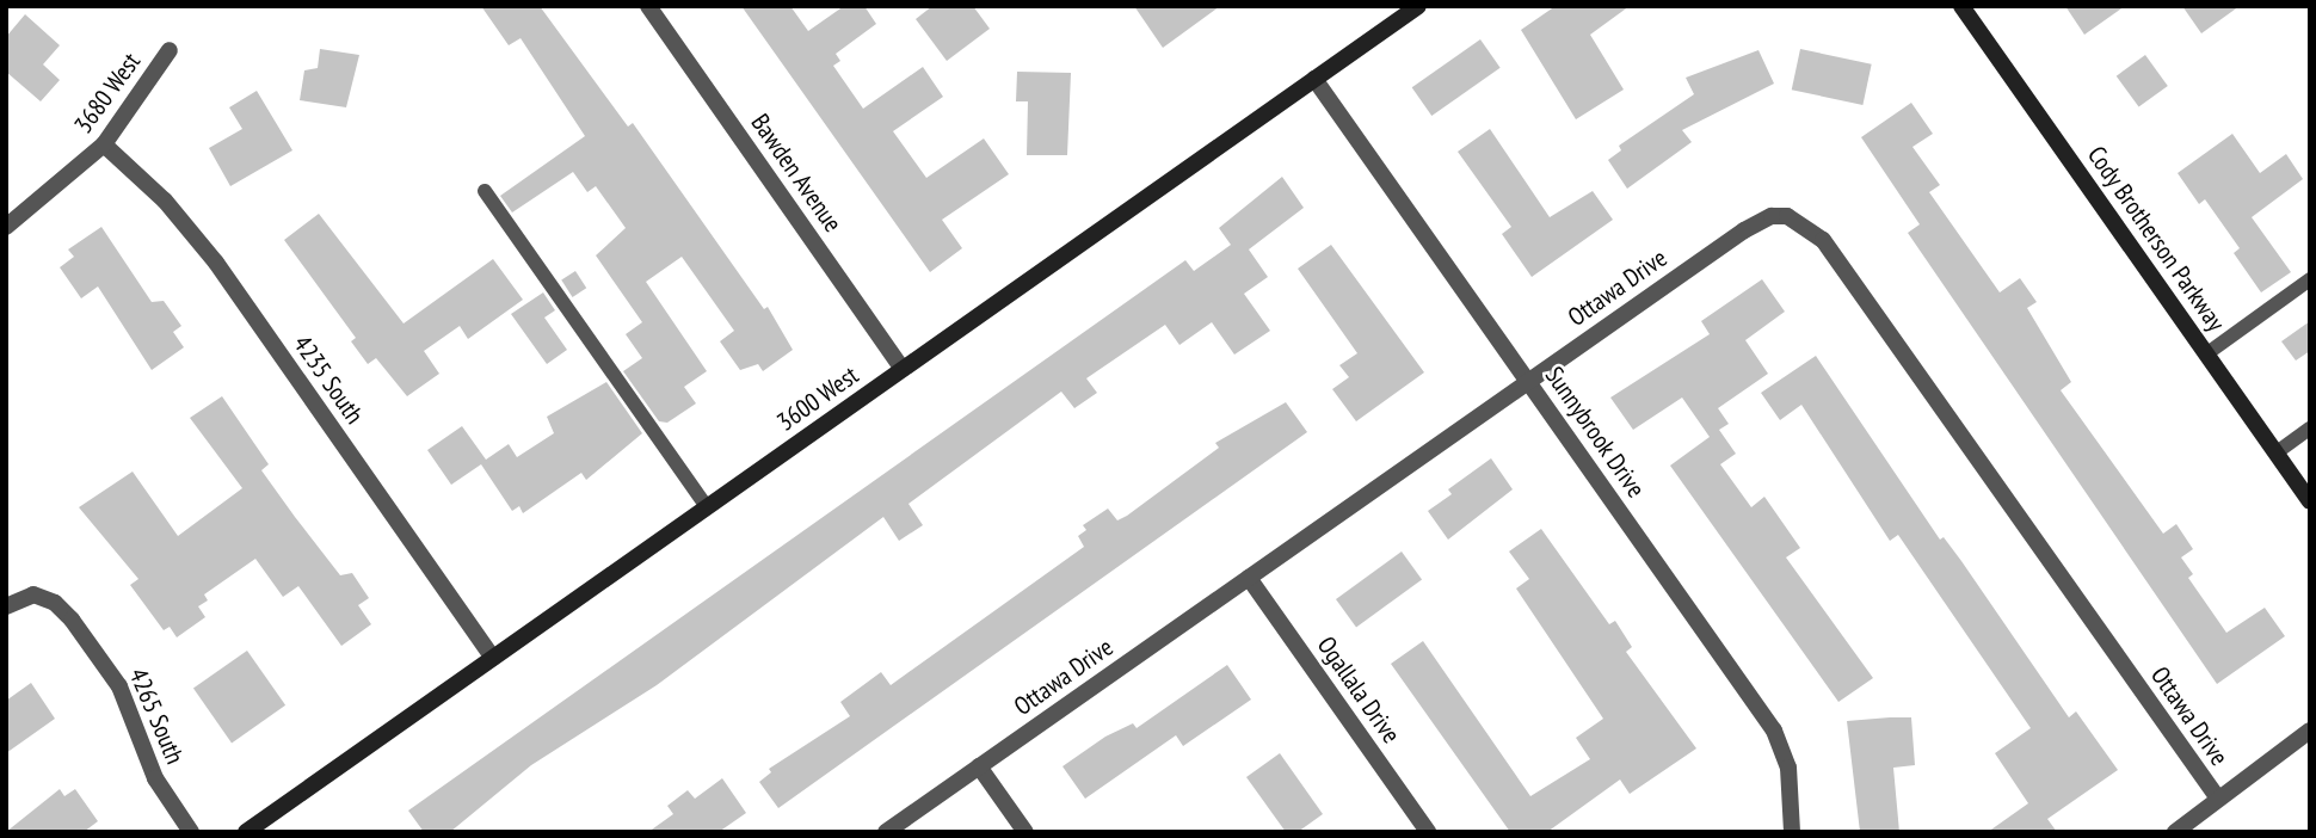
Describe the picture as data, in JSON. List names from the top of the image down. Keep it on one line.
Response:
{"streets":{"street":["3680 West","Bawden Avenue","Cody Brotherson Parkway","Ottawa Drive","4235 South","3600 West","Sunnybrook Drive","Ogallala Drive","4265 South"]},"crossings":[["3680 West","4235 South"],["Bawden Avenue","3600 West"],["Ottawa Drive","Sunnybrook Drive"],["Ottawa Drive","Ogallala Drive"],["4235 South","3600 West"],["3600 West","Sunnybrook Drive"]]}
